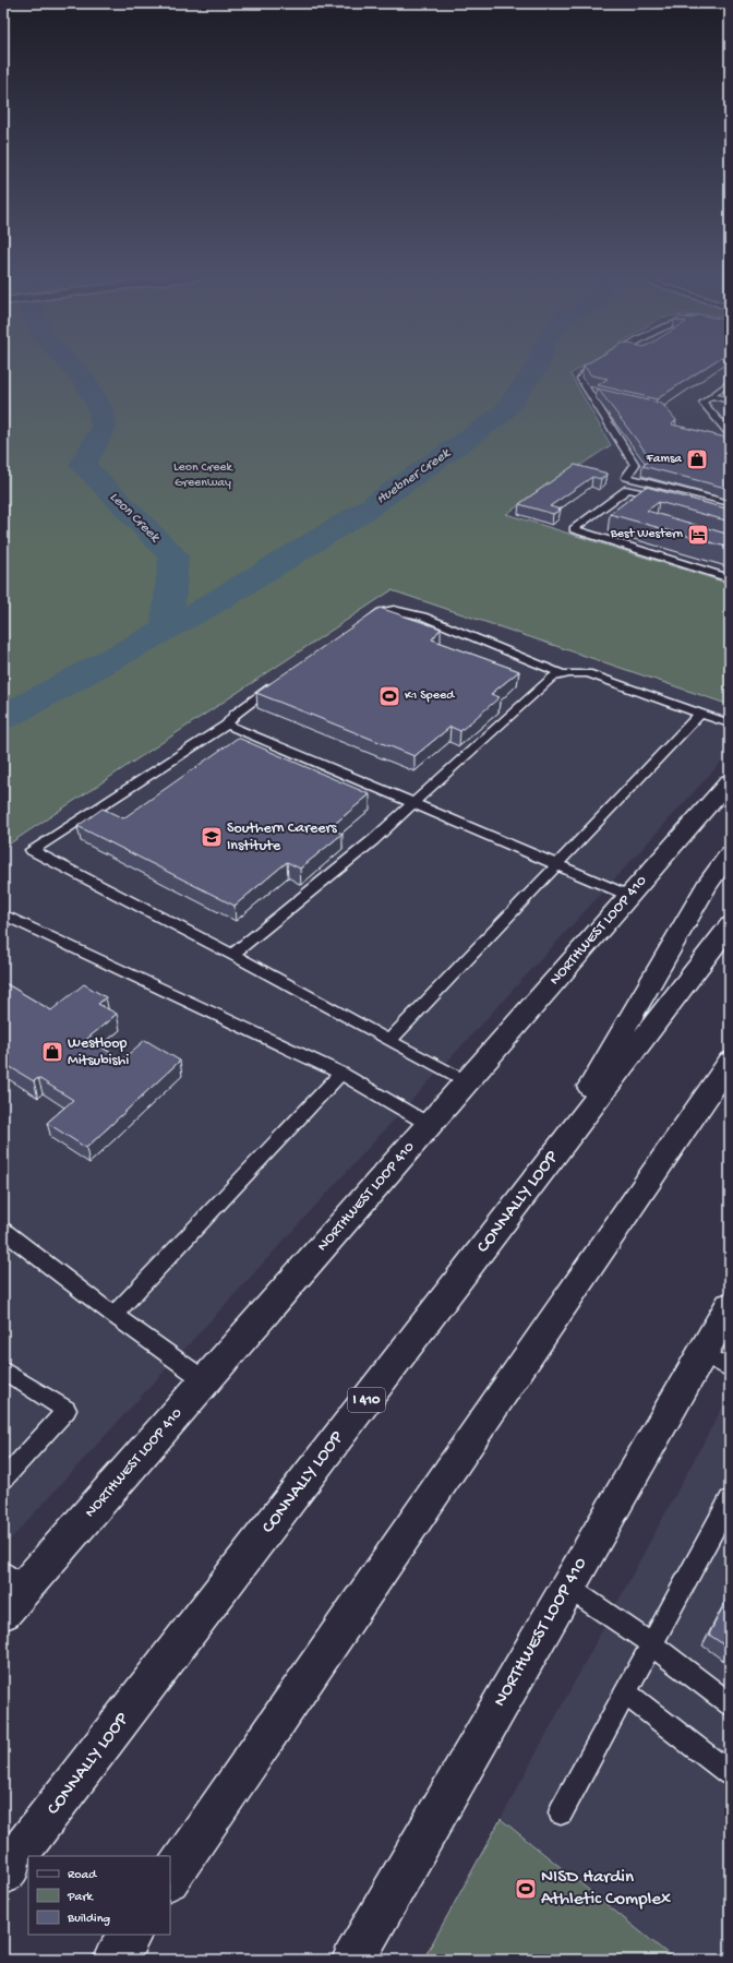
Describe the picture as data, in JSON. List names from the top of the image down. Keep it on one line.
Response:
{"streets":{"main road":["NORTHWEST LOOP 410","CONNALLY LOOP","I 410"]},"water":["Huebner Creek","Leon Creek"],"parks":["Leon Creek Greenway"],"places":{"shop":["Famsa","Westloop Mitsubishi"],"hotel":["Best Western"],"sports":["K1 Speed","NISD Hardin Athletic Complex"],"school or university":["Southern Careers Institute"]},"legend":["Road","Park","Building"]}
